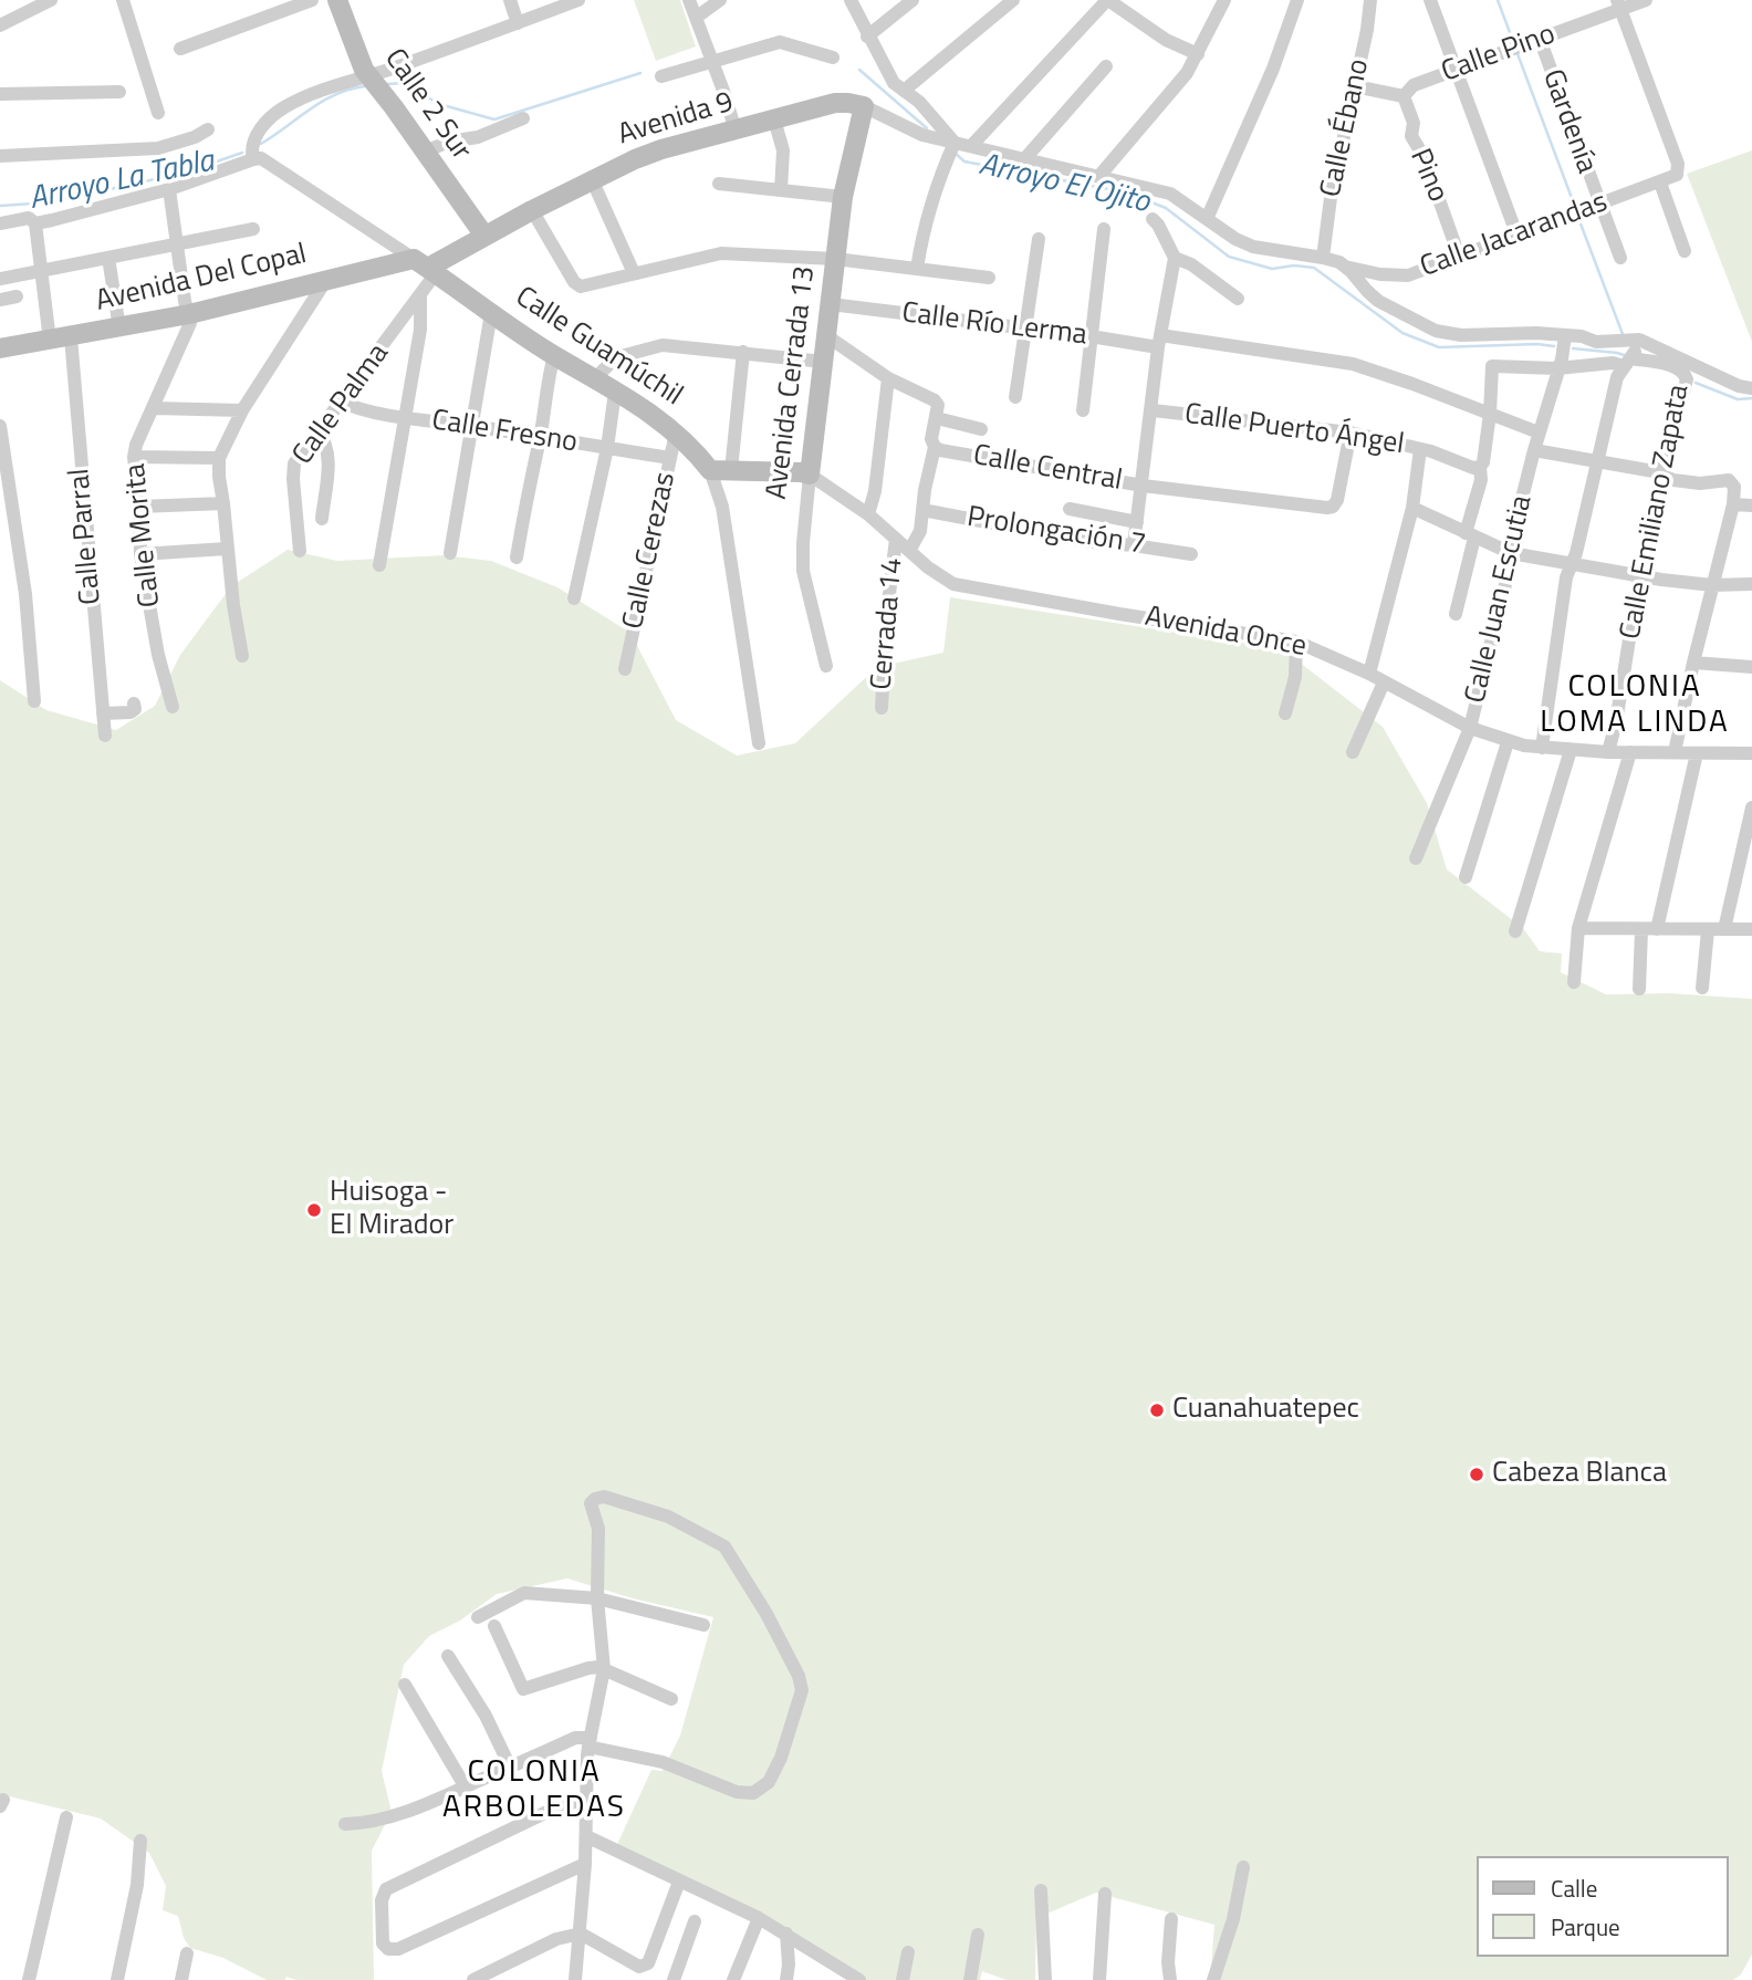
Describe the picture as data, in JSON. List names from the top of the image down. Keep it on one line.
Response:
{"streets":{"street":["Calle Pino","Calle 2 Sur","Avenida 9","Gardenía","Calle Ébano","Pino","Calle Jacarandas","Avenida Del Copal","Calle Río Lerma","Calle Guamúchil","Avenida Cerrada 13","Calle Palma","Calle Puerto Ángel","Calle Fresno","Calle Central","Calle Emiliano Zapata","Prolongación 7","Calle Morita","Calle Parral","Calle Cerezas","Calle Juan Escutia","Cerrada 14","Avenida Once"]},"crossings":[["Calle Pino","Gardenía"],["Calle Pino","Pino"],["Calle Pino","Calle Jacarandas"],["Calle 2 Sur","Avenida 9"],["Avenida 9","Calle Ébano"],["Avenida 9","Calle Jacarandas"],["Avenida 9","Avenida Del Copal"],["Avenida 9","Calle Guamúchil"],["Avenida 9","Avenida Cerrada 13"],["Avenida 9","Calle Palma"],["Gardenía","Calle Jacarandas"],["Pino","Calle Jacarandas"],["Avenida Del Copal","Calle Guamúchil"],["Avenida Del Copal","Calle Palma"],["Avenida Del Copal","Calle Morita"],["Avenida Del Copal","Calle Parral"],["Calle Río Lerma","Avenida Cerrada 13"],["Calle Río Lerma","Calle Emiliano Zapata"],["Calle Río Lerma","Calle Juan Escutia"],["Calle Guamúchil","Calle Palma"],["Calle Guamúchil","Calle Cerezas"],["Avenida Cerrada 13","Avenida Once"],["Calle Palma","Calle Fresno"],["Calle Puerto Ángel","Calle Central"],["Calle Fresno","Calle Cerezas"],["Calle Emiliano Zapata","Calle Juan Escutia"],["Calle Emiliano Zapata","Avenida Once"],["Calle Juan Escutia","Avenida Once"],["Cerrada 14","Avenida Once"]],"districts":["COLONIA LOMA LINDA","COLONIA ARBOLEDAS"],"water":["Arroyo La Tabla","Arroyo El Ojito"],"places":["Huisoga - El Mirador","Cuanahuatepec","Cabeza Blanca"],"legend":["Calle","Parque"]}
